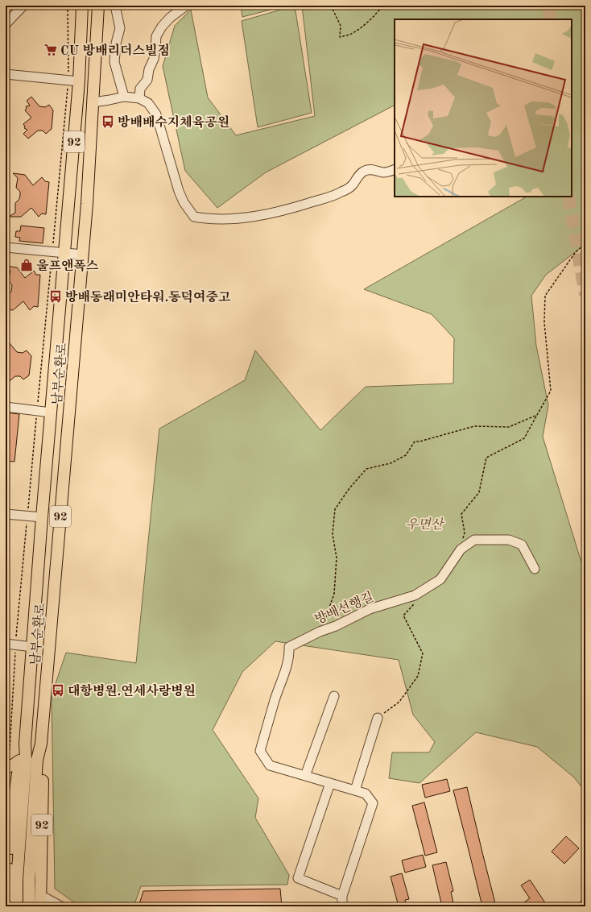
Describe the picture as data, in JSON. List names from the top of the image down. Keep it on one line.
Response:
{"streets":{"main road":["92","남부순환로"],"street":["방배선행길"]},"parks":["우면산"],"places":{"supermarket":["CU 방배리더스빌점"],"bus stop":["방배배수지체육공원","방배동래미안타워.동덕여중고","대항병원.연세사랑병원"],"shop":["울프앤폭스"]}}
